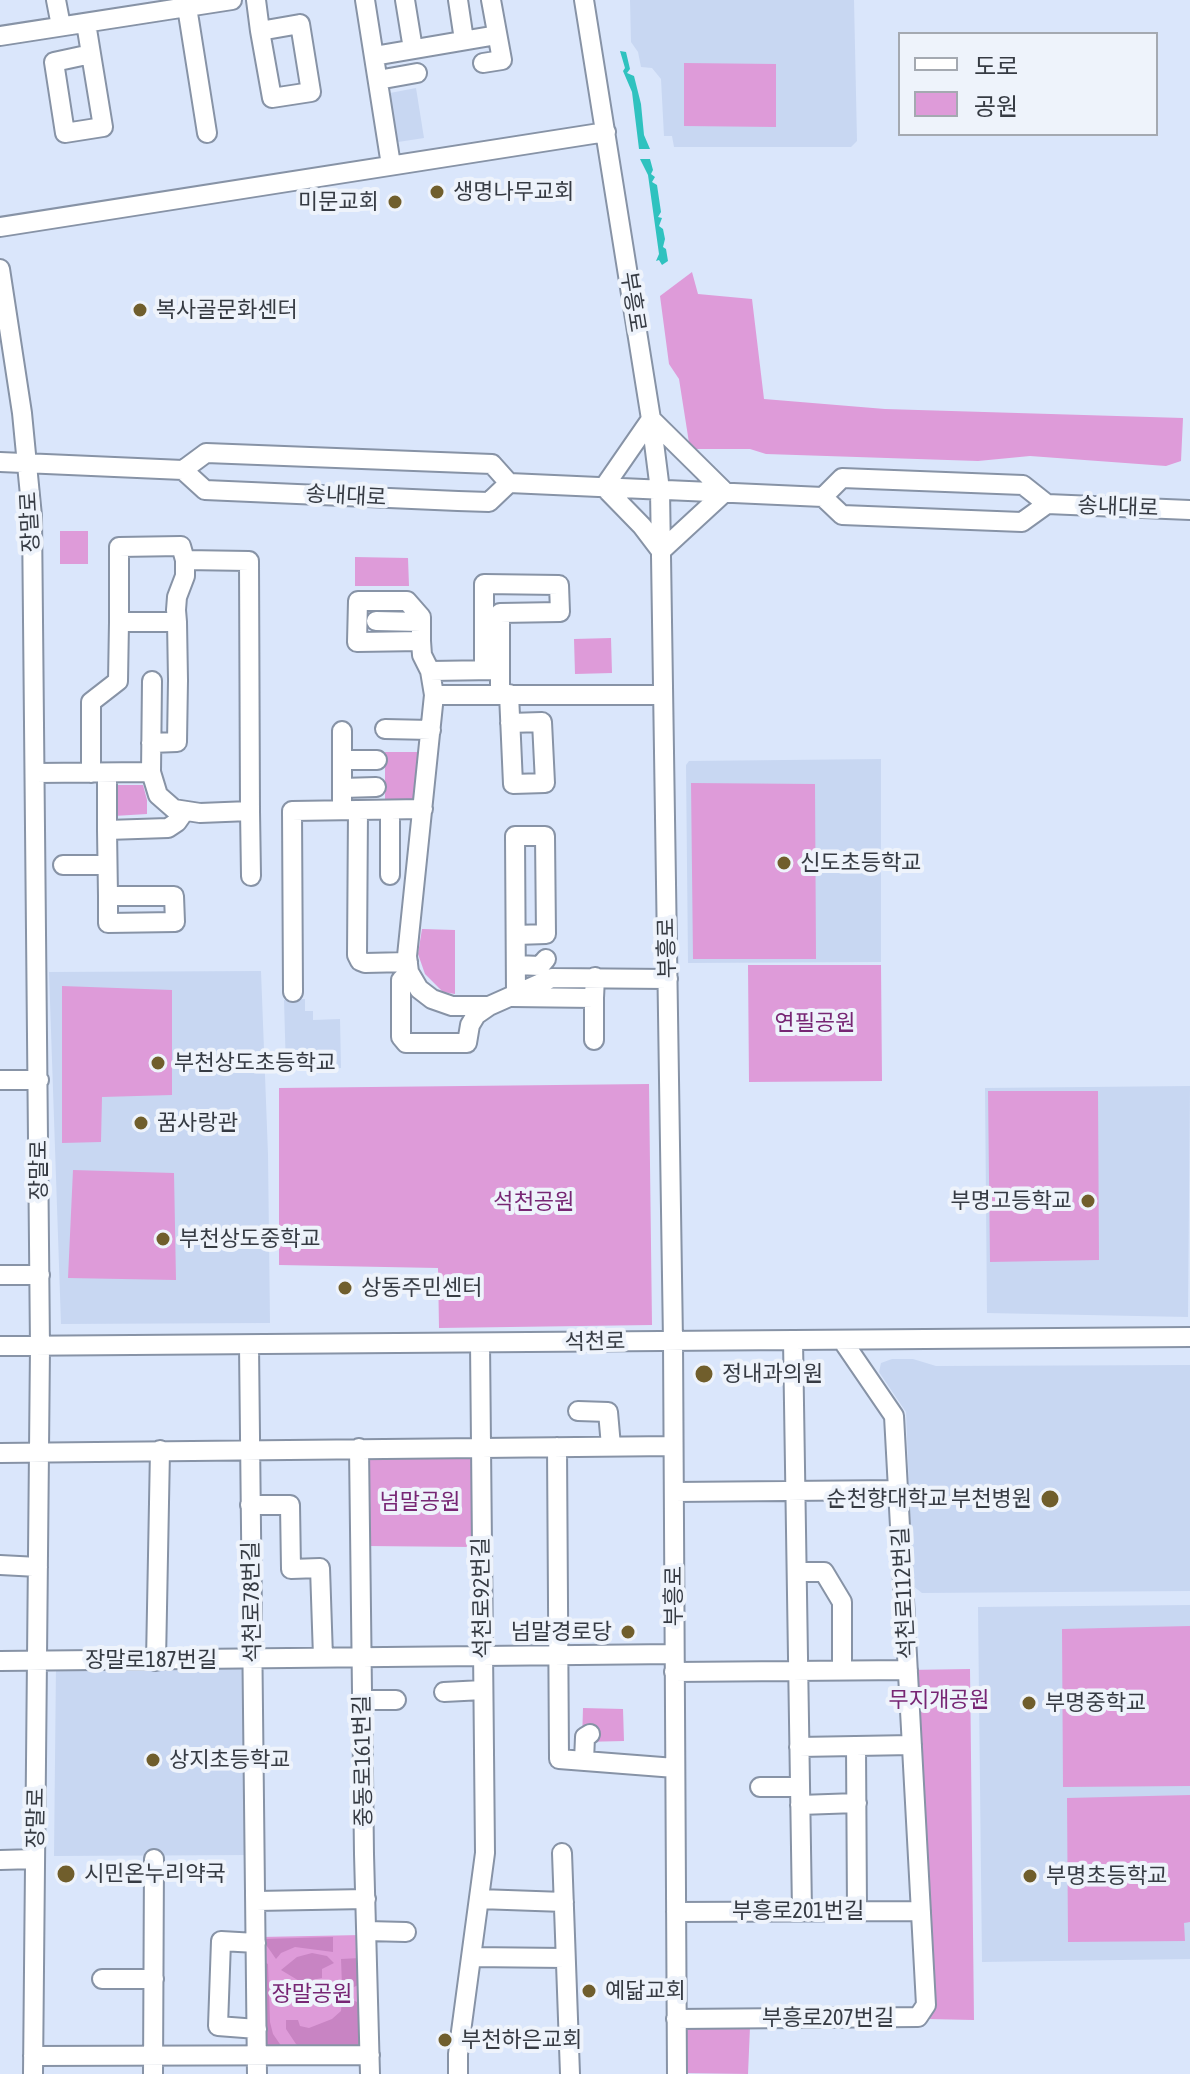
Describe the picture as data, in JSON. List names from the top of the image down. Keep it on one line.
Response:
{"streets":{"street":["부흥로","송내대로","장말로","석천로","석천로112번길","석천로92번길","석천로78번길","장말로187번길","중동로161번길","부흥로201번길","부흥로207번길"]},"crossings":[["부흥로","송내대로"],["부흥로","석천로"],["부흥로","장말로187번길"],["부흥로","부흥로201번길"],["부흥로","부흥로207번길"],["송내대로","장말로"],["장말로","석천로"],["장말로","장말로187번길"],["석천로","석천로112번길"],["석천로","석천로92번길"],["석천로","석천로78번길"],["석천로112번길","장말로187번길"],["석천로112번길","부흥로201번길"],["석천로112번길","부흥로207번길"],["석천로92번길","장말로187번길"],["석천로78번길","장말로187번길"],["장말로187번길","중동로161번길"],["부흥로201번길","부흥로207번길"]],"parks":["연필공원","석천공원","넘말공원","무지개공원","장말공원"],"places":["생명나무교회","미문교회","복사골문화센터","신도초등학교","부천상도초등학교","꿈사랑관","부명고등학교","부천상도중학교","상동주민센터","정내과의원","순천향대학교 부천병원","넘말경로당","부명중학교","상지초등학교","시민온누리약국","부명초등학교","예닮교회","부천하은교회"],"legend":["도로","공원"]}
